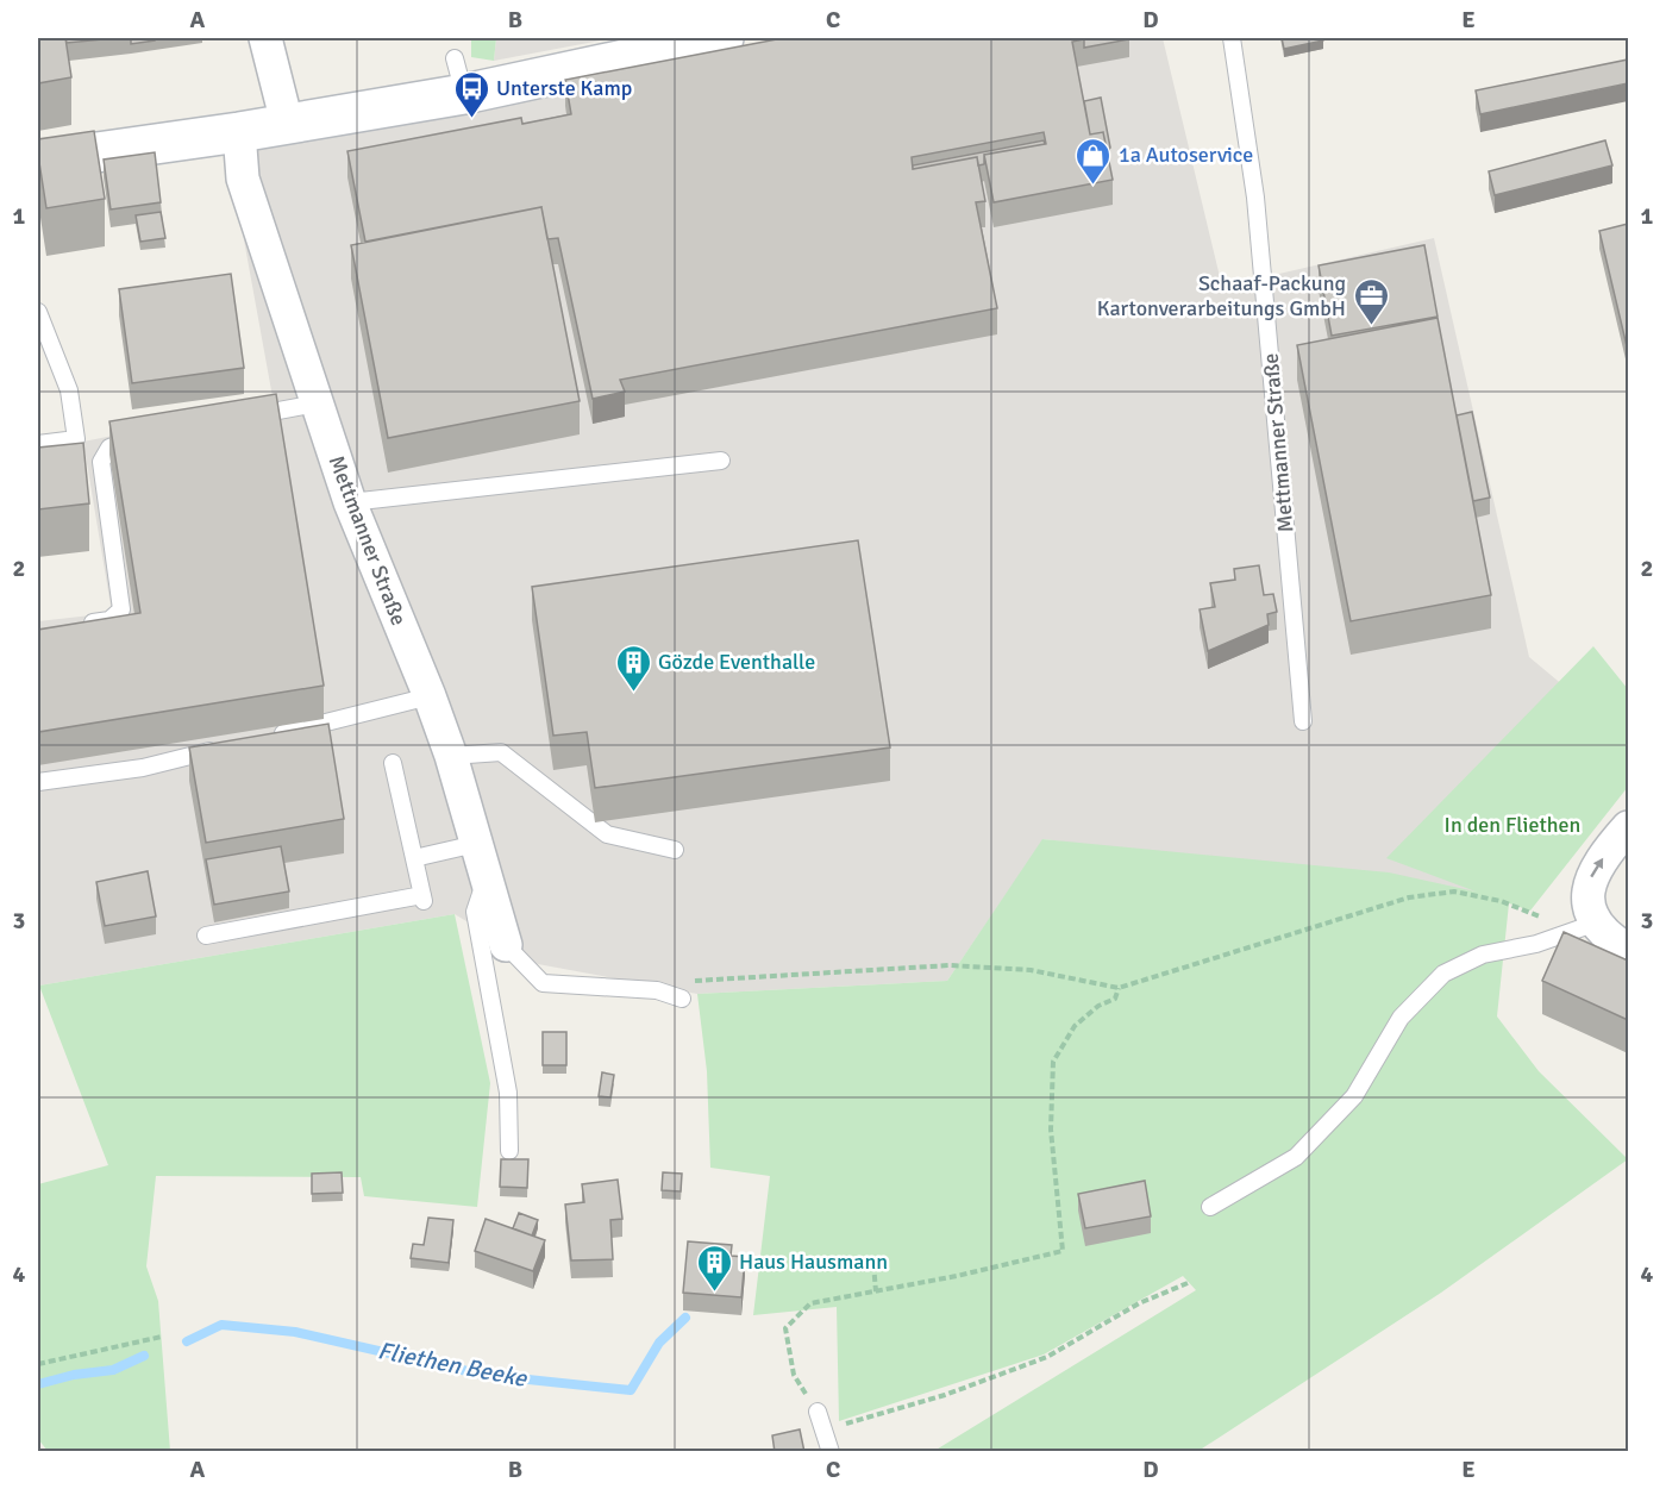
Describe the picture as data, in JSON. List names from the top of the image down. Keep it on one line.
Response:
{"streets":{"street":["Mettmanner Straße"]},"water":["Fliethen Beeke"],"parks":["In den Fliethen"],"places":{"bus stop":["Unterste Kamp"],"shop":["1a Autoservice"],"office":["Schaaf-Packung Kartonverarbeitungs GmbH"],"building":["Gözde Eventhalle","Haus Hausmann"]},"grid":{"columns":["A","B","C","D","E"],"rows":["1","2","3","4"]}}
